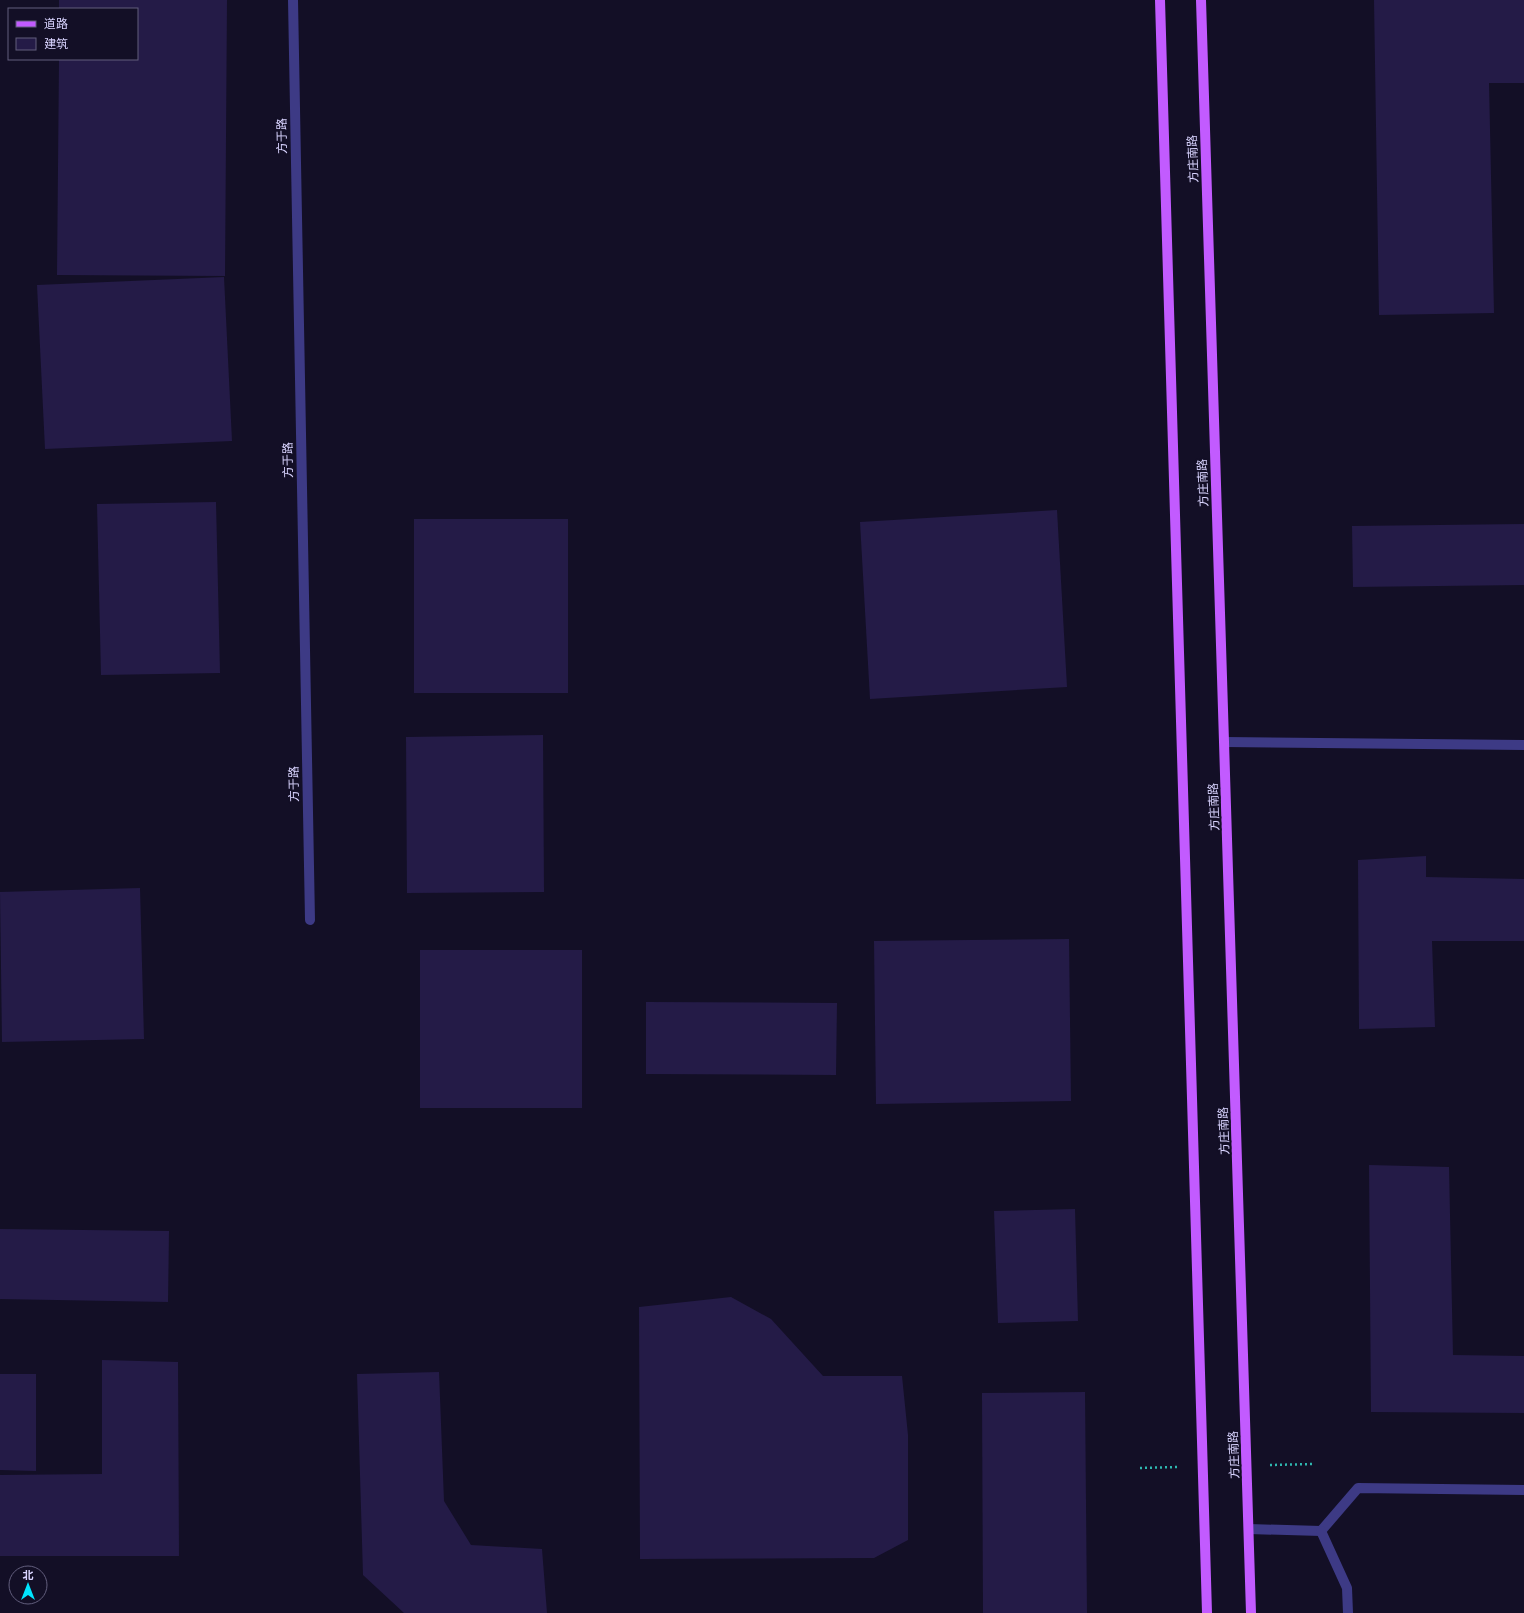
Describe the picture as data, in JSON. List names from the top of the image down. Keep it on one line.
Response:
{"streets":{"main road":["方庄南路"],"street":["方于路"]},"legend":["道路","建筑"],"north":"top"}
